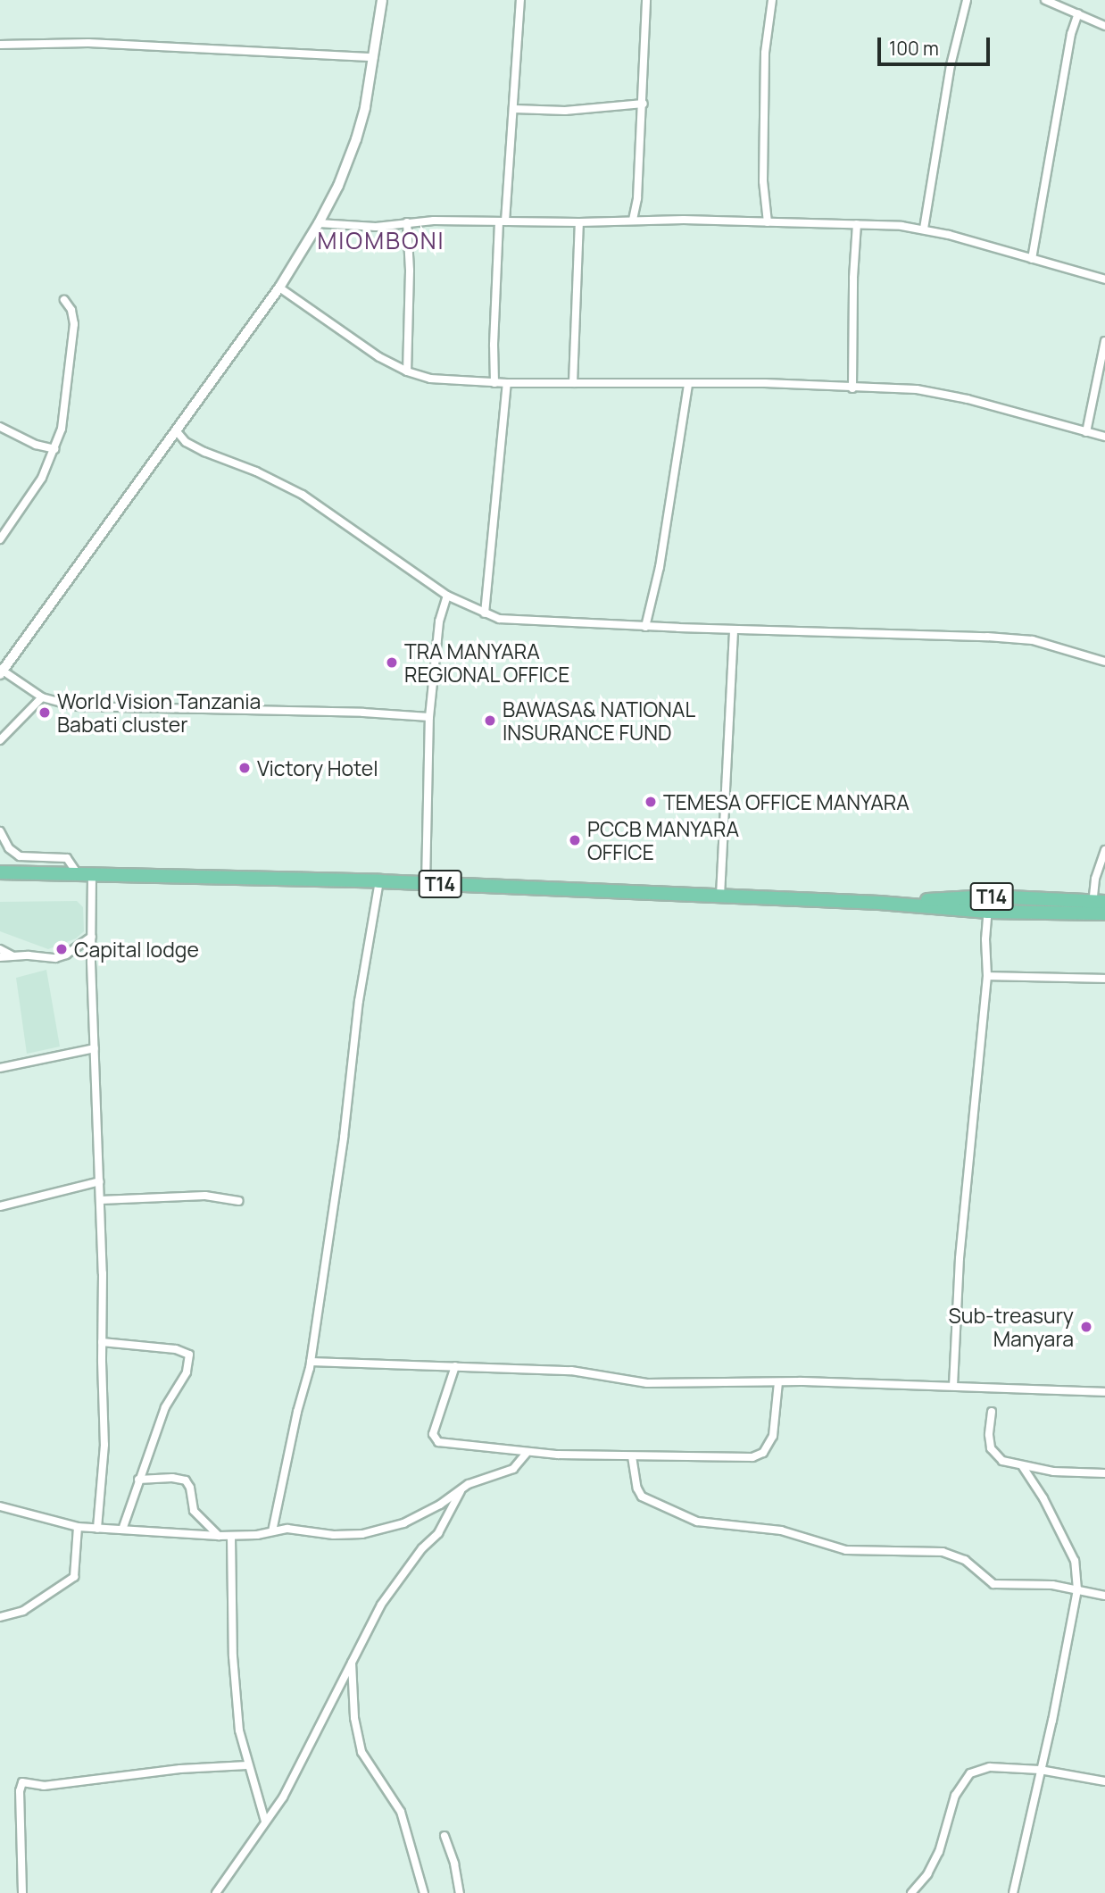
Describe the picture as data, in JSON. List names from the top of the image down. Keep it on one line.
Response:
{"streets":{"highway":["T14"]},"districts":["MIOMBONI"],"places":["TRA MANYARA REGIONAL OFFICE","World Vision Tanzania Babati cluster","BAWASA& NATIONAL INSURANCE FUND","Victory Hotel","TEMESA OFFICE MANYARA","PCCB MANYARA OFFICE","Capital lodge","Sub-treasury Manyara"],"scale_bar":"100 m"}
